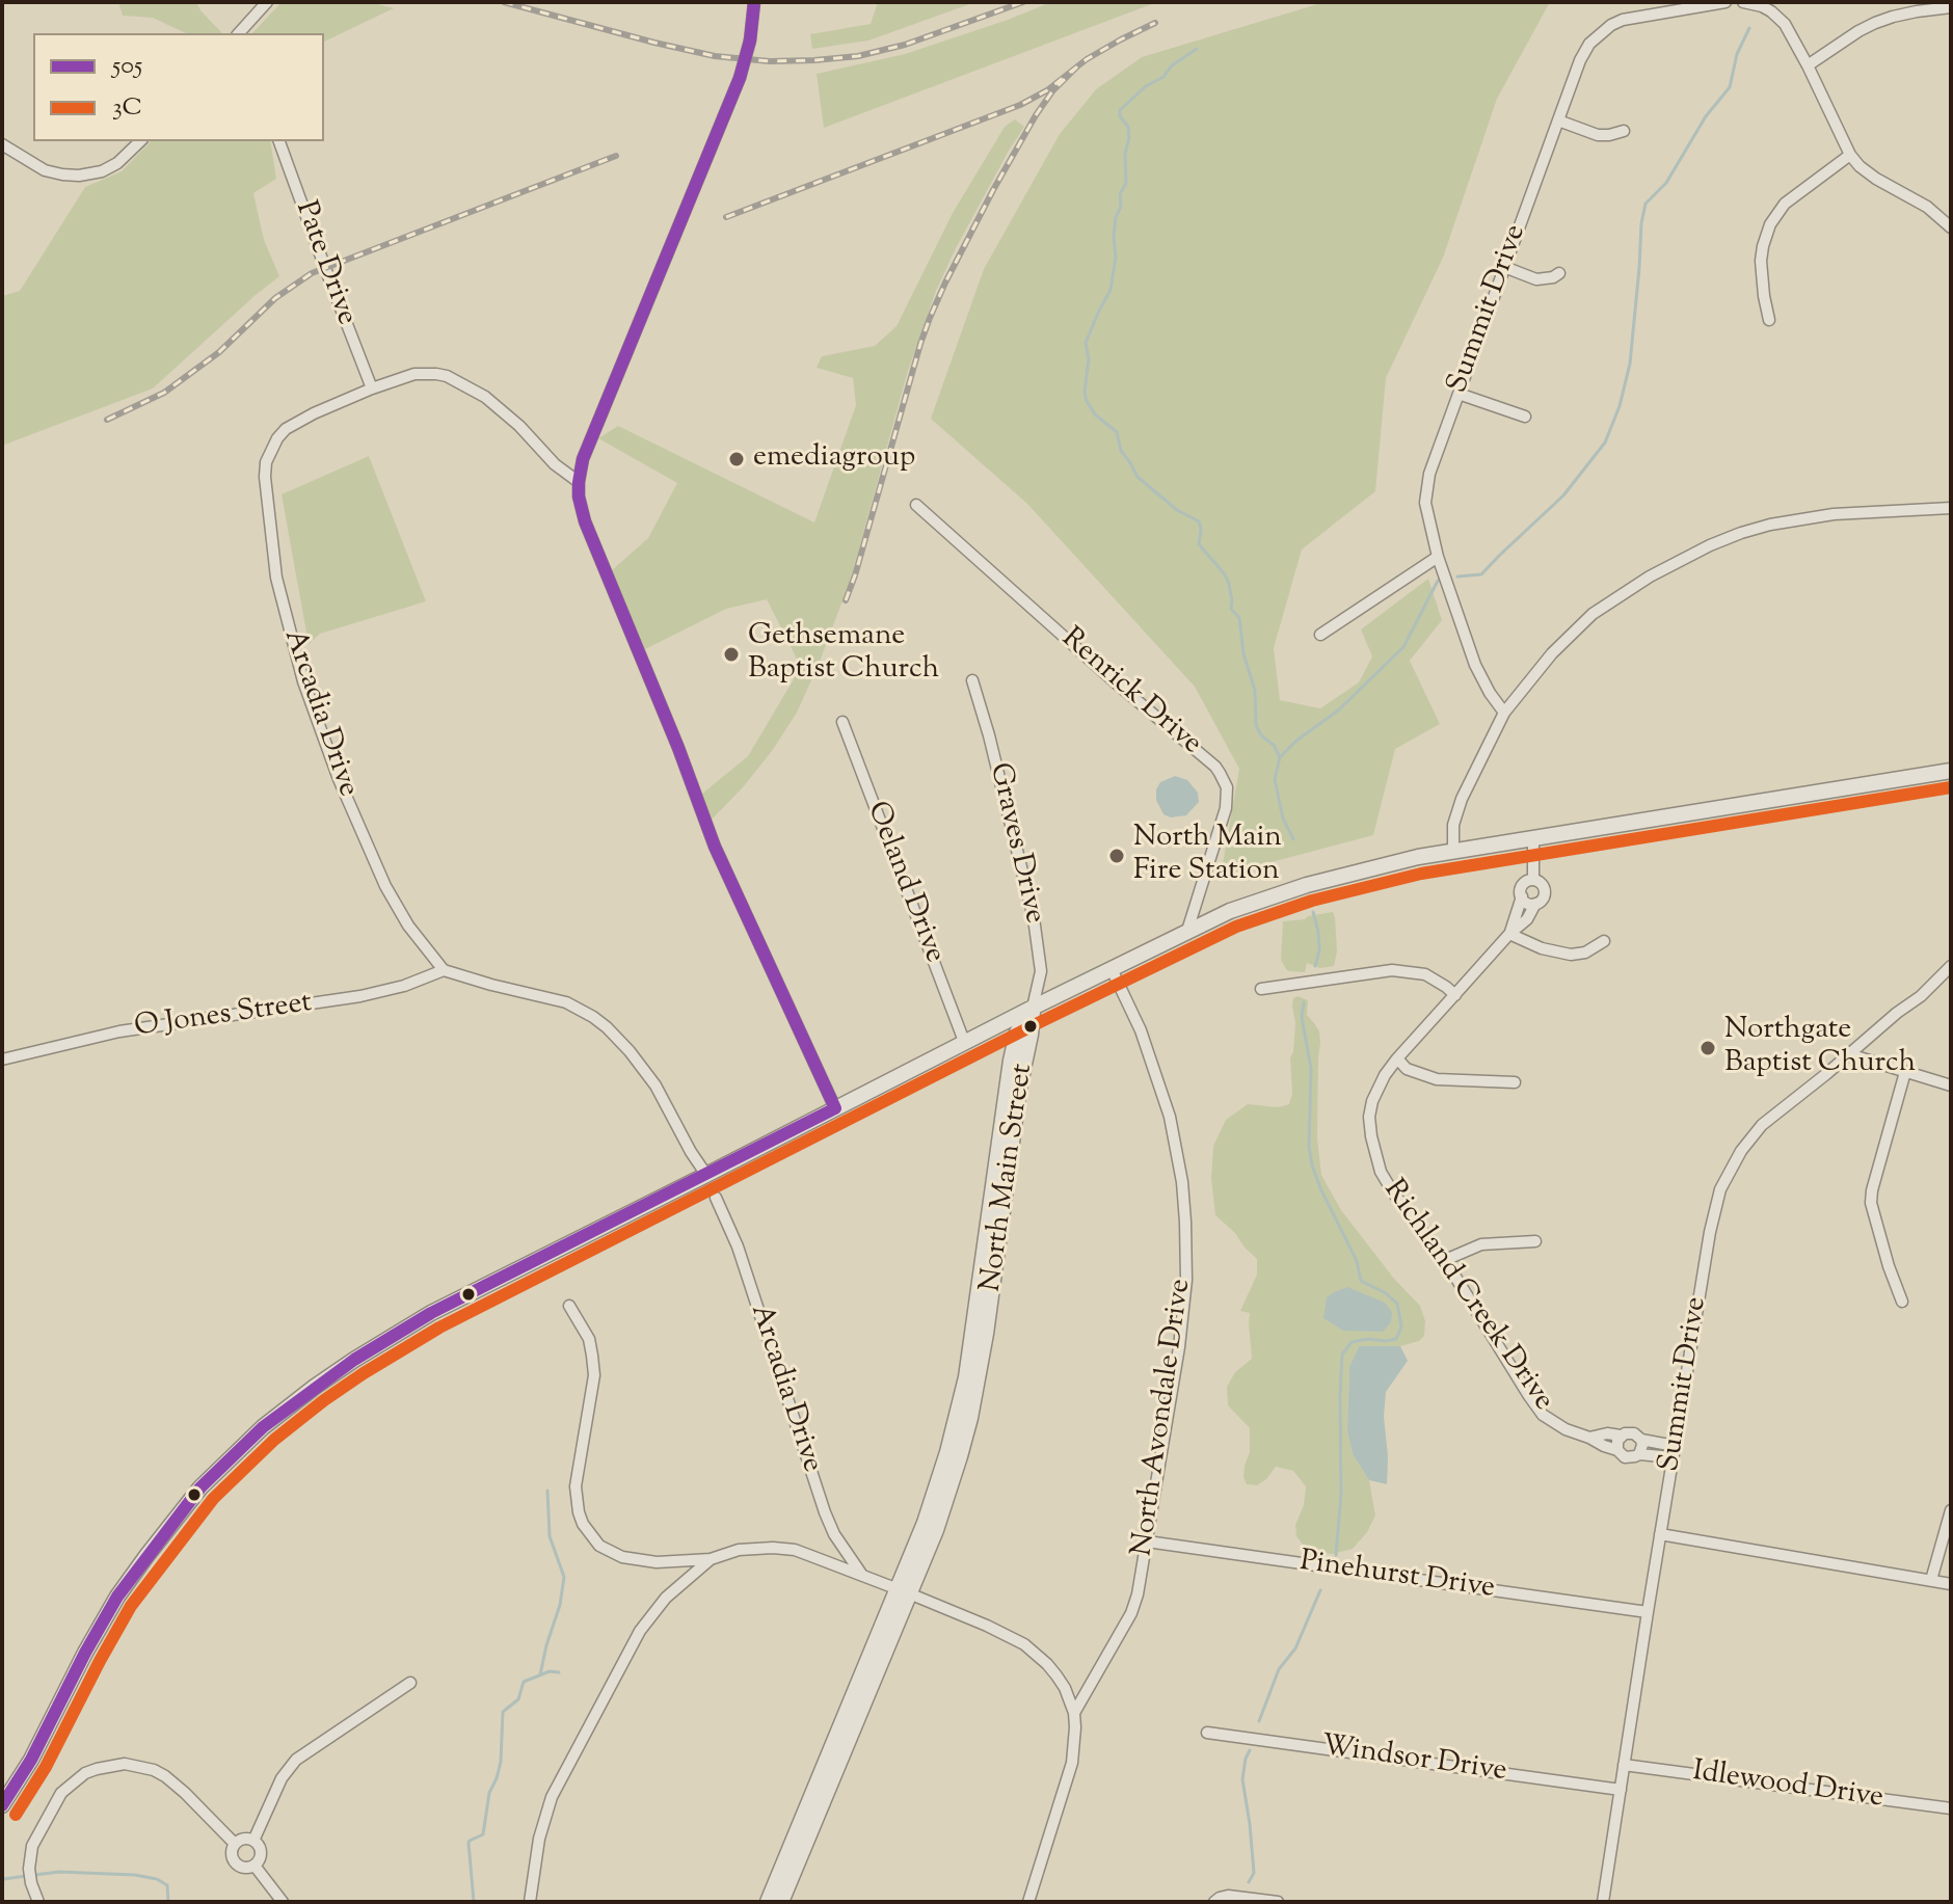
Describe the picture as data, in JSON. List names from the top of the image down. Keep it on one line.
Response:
{"streets":{"street":["Pate Drive","Summit Drive","Renrick Drive","Arcadia Drive","Graves Drive","Oeland Drive","O Jones Street","North Main Street","Richland Creek Drive","North Avondale Drive","Pinehurst Drive","Windsor Drive","Idlewood Drive"]},"crossings":[["Pate Drive","Arcadia Drive"],["Summit Drive","Richland Creek Drive"],["Summit Drive","Pinehurst Drive"],["Summit Drive","Windsor Drive"],["Summit Drive","Idlewood Drive"],["Arcadia Drive","O Jones Street"],["Graves Drive","North Main Street"],["North Avondale Drive","Pinehurst Drive"]],"places":["emediagroup","Gethsemane Baptist Church","North Main Fire Station","Northgate Baptist Church"],"lines":["transit line 505","transit line 3C"],"legend":["505","3C"]}
